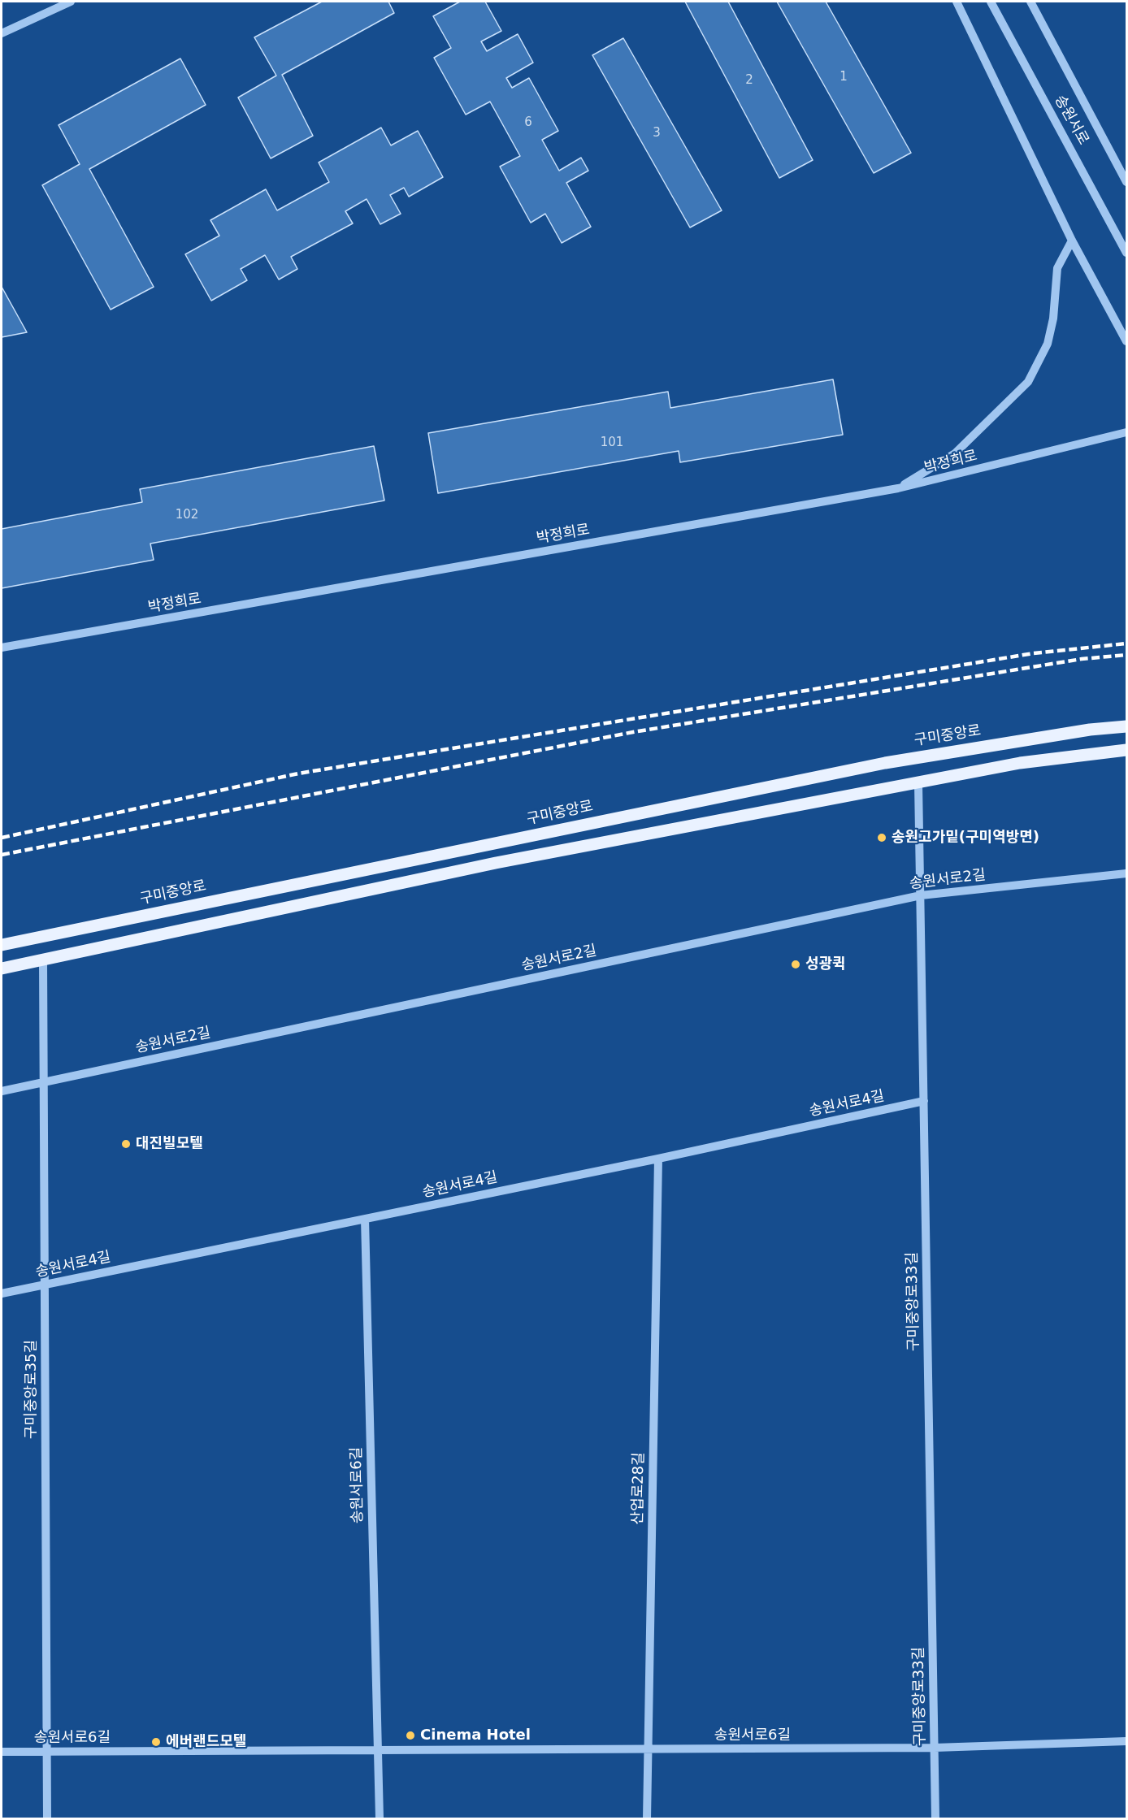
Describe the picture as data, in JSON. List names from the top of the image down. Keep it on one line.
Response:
{"streets":{"main road":["구미중앙로"],"street":["송원서로","박정희로","송원서로2길","송원서로4길","구미중앙로33길","구미중앙로35길","송원서로6길","산업로28길"]},"crossings":[["송원서로2길","구미중앙로33길"],["송원서로2길","구미중앙로35길"],["송원서로4길","구미중앙로33길"],["송원서로4길","구미중앙로35길"],["송원서로4길","송원서로6길"],["송원서로4길","산업로28길"],["구미중앙로33길","송원서로6길"],["구미중앙로35길","송원서로6길"],["송원서로6길","산업로28길"]],"places":["송원고가밑(구미역방면)","성광퀵","대진빌모텔","Cinema Hotel","에버랜드모텔"],"house_numbers":["1","2","6","3","101","102"]}
